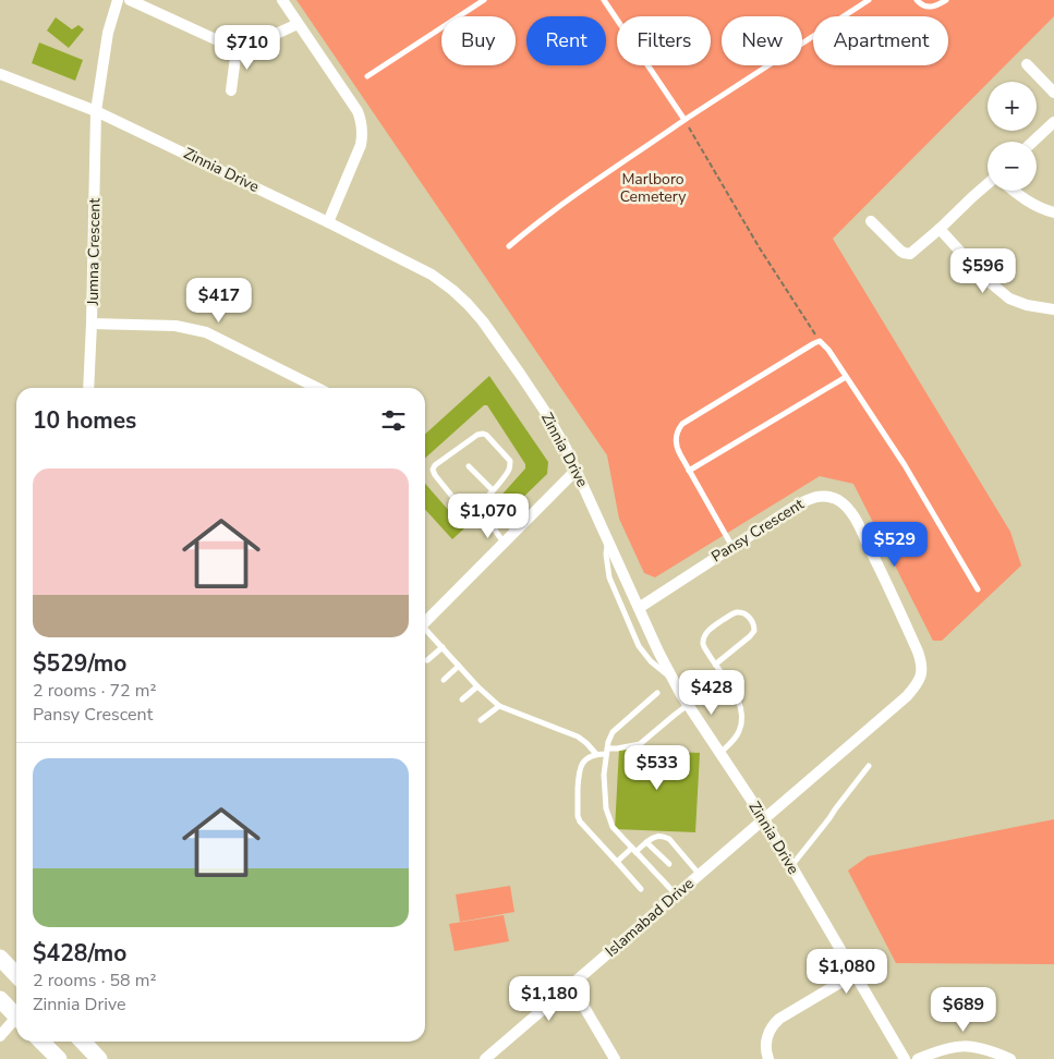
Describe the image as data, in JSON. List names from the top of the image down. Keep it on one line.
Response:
{"streets":{"street":["Zinnia Drive","Jumna Crescent","Pansy Crescent","Islamabad Drive"]},"crossings":[["Zinnia Drive","Jumna Crescent"],["Zinnia Drive","Pansy Crescent"],["Zinnia Drive","Islamabad Drive"],["Pansy Crescent","Islamabad Drive"]],"parks":["Marlboro Cemetery"],"page":{"chip":["Buy","Rent","Filters","New","Apartment"],"price":["$710","$596","$417","$1,070","$529","$428","$533","$1,080","$1,180","$689"],"map_buttons":["+","−"],"heading":"10 homes","list":[{"name":"$529/mo","note":"2 rooms · 72 m² · Pansy Crescent"},{"name":"$428/mo","note":"2 rooms · 58 m² · Zinnia Drive"}]}}
